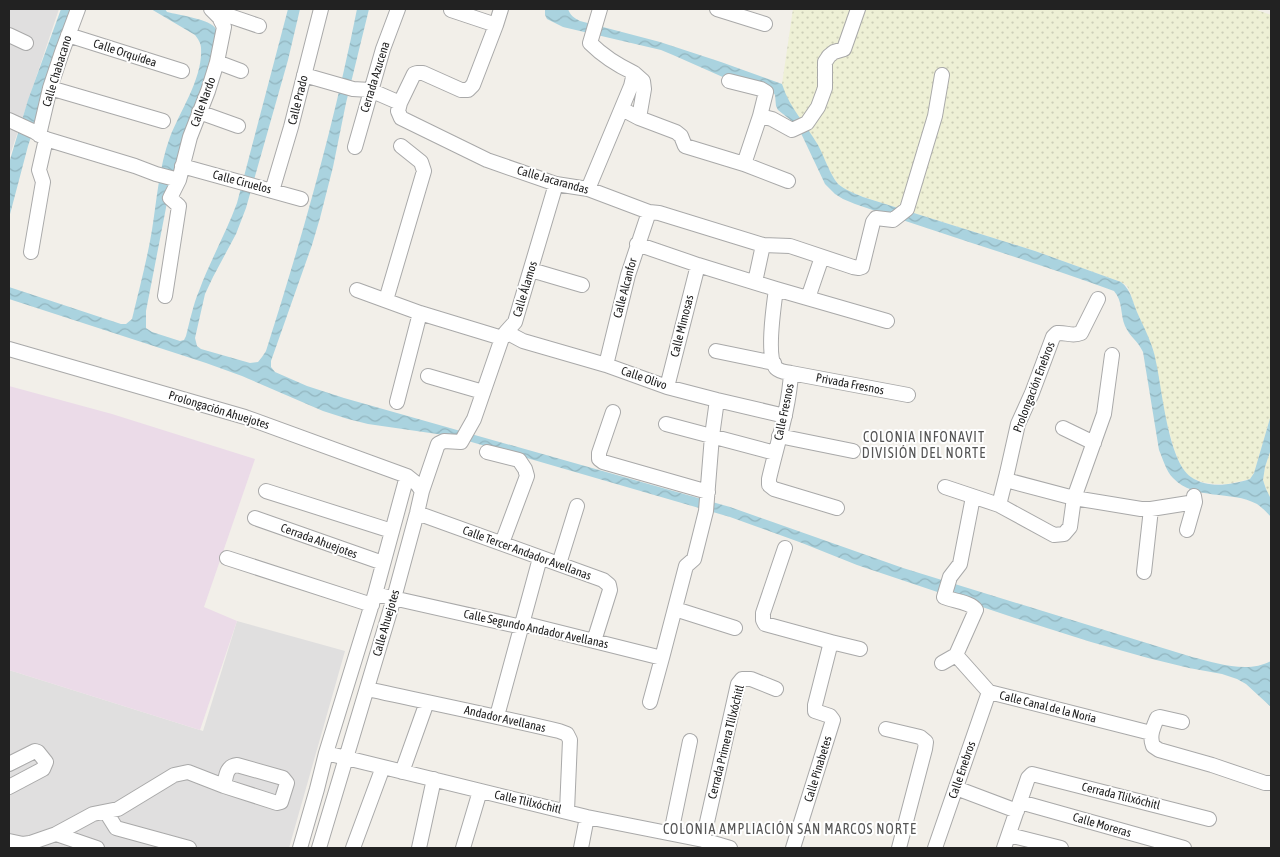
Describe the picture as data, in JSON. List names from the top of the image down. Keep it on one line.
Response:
{"streets":{"street":["Calle Orquídea","Calle Chabacano","Cerrada Azucena","Calle Prado","Calle Nardo","Calle Jacarandas","Calle Ciruelos","Calle Alcanfor","Calle Álamos","Calle Mimosas","Calle Olivo","Privada Fresnos","Prolongación Enebros","Prolongación Ahuejotes","Calle Fresnos","Cerrada Ahuejotes","Calle Tercer Andador Avellanas","Calle Ahuejotes","Calle Segundo Andador Avellanas","Calle Canal de la Noria","Andador Avellanas","Cerrada Primera Tlilxóchitl","Calle Pinabetes","Calle Enebros","Cerrada Tlilxóchitl","Calle Tlilxóchitl","Calle Moreras"]},"crossings":[["Calle Orquídea","Calle Chabacano"],["Calle Prado","Calle Ciruelos"],["Calle Nardo","Calle Ciruelos"],["Calle Jacarandas","Calle Alcanfor"],["Calle Jacarandas","Calle Álamos"],["Calle Alcanfor","Calle Olivo"],["Calle Álamos","Calle Olivo"],["Calle Álamos","Calle Ahuejotes"],["Calle Mimosas","Calle Olivo"],["Calle Olivo","Calle Fresnos"],["Privada Fresnos","Calle Fresnos"],["Prolongación Ahuejotes","Calle Ahuejotes"],["Cerrada Ahuejotes","Calle Ahuejotes"],["Calle Tercer Andador Avellanas","Calle Ahuejotes"],["Calle Tercer Andador Avellanas","Calle Segundo Andador Avellanas"],["Calle Ahuejotes","Calle Segundo Andador Avellanas"],["Calle Ahuejotes","Andador Avellanas"],["Calle Ahuejotes","Calle Tlilxóchitl"],["Calle Canal de la Noria","Calle Enebros"],["Andador Avellanas","Calle Tlilxóchitl"],["Cerrada Primera Tlilxóchitl","Calle Tlilxóchitl"],["Calle Enebros","Calle Moreras"],["Cerrada Tlilxóchitl","Calle Moreras"]],"districts":["COLONIA INFONAVIT DIVISIÓN DEL NORTE","COLONIA AMPLIACIÓN SAN MARCOS NORTE"]}
